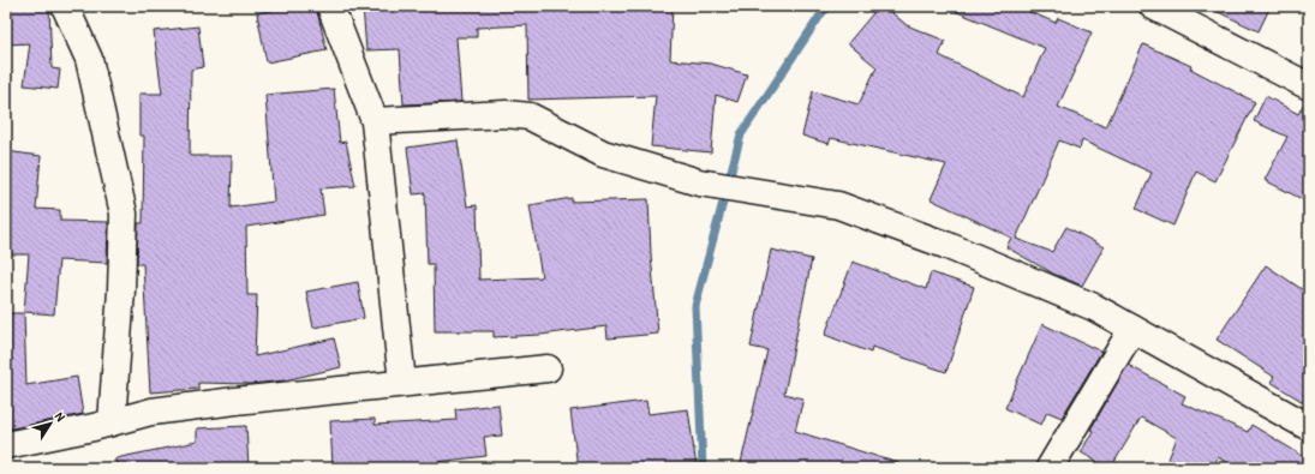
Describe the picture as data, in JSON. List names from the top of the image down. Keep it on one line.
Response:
{"north":"top right"}
